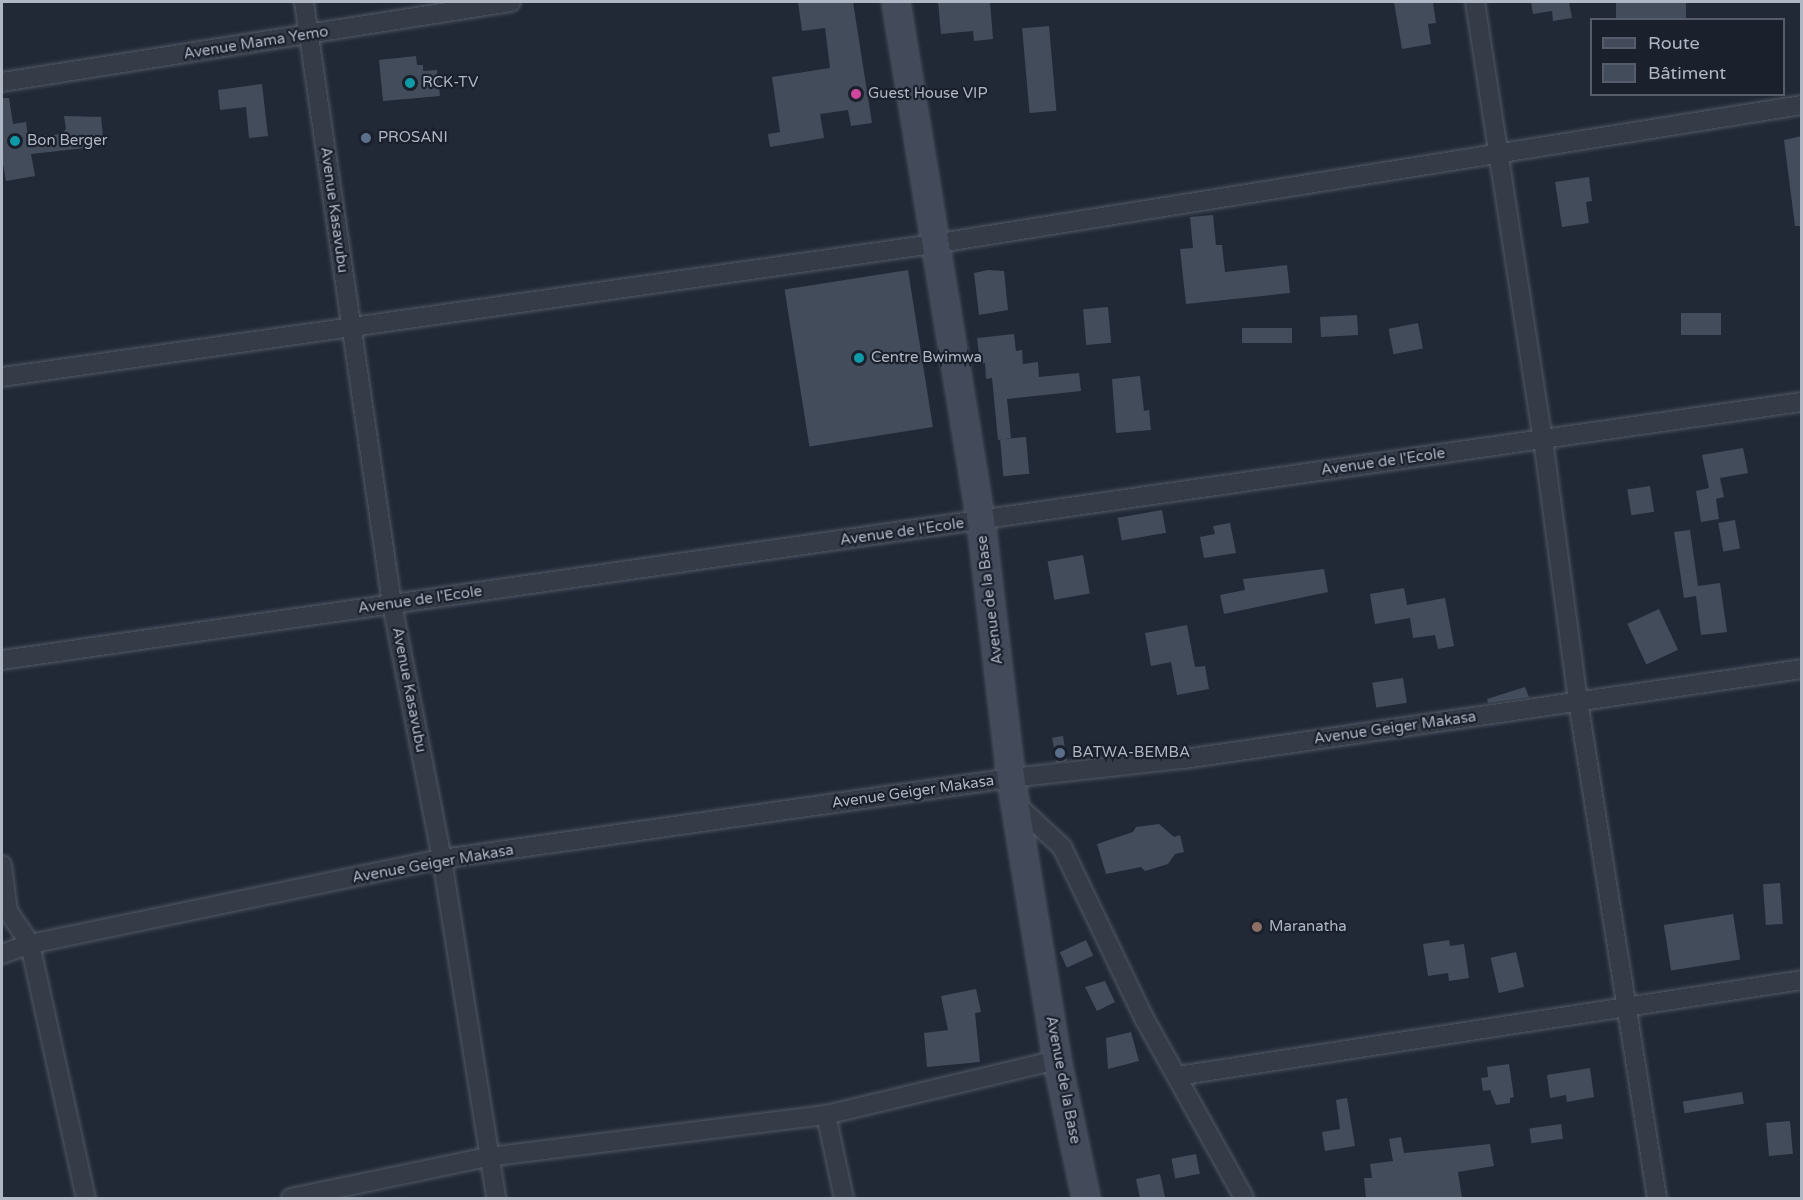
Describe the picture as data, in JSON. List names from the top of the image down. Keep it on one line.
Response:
{"streets":{"main road":["Avenue de la Base"],"street":["Avenue Mama Yemo","Avenue Kasavubu","Avenue de l'Ecole","Avenue Geiger Makasa"]},"crossings":[["Avenue Mama Yemo","Avenue Kasavubu"],["Avenue Kasavubu","Avenue de l'Ecole"],["Avenue Kasavubu","Avenue Geiger Makasa"],["Avenue de l'Ecole","Avenue de la Base"],["Avenue de la Base","Avenue Geiger Makasa"]],"places":["RCK-TV","Guest House VIP","PROSANI","Bon Berger","Centre Bwimwa","BATWA-BEMBA","Maranatha"],"legend":["Route","Bâtiment"]}
